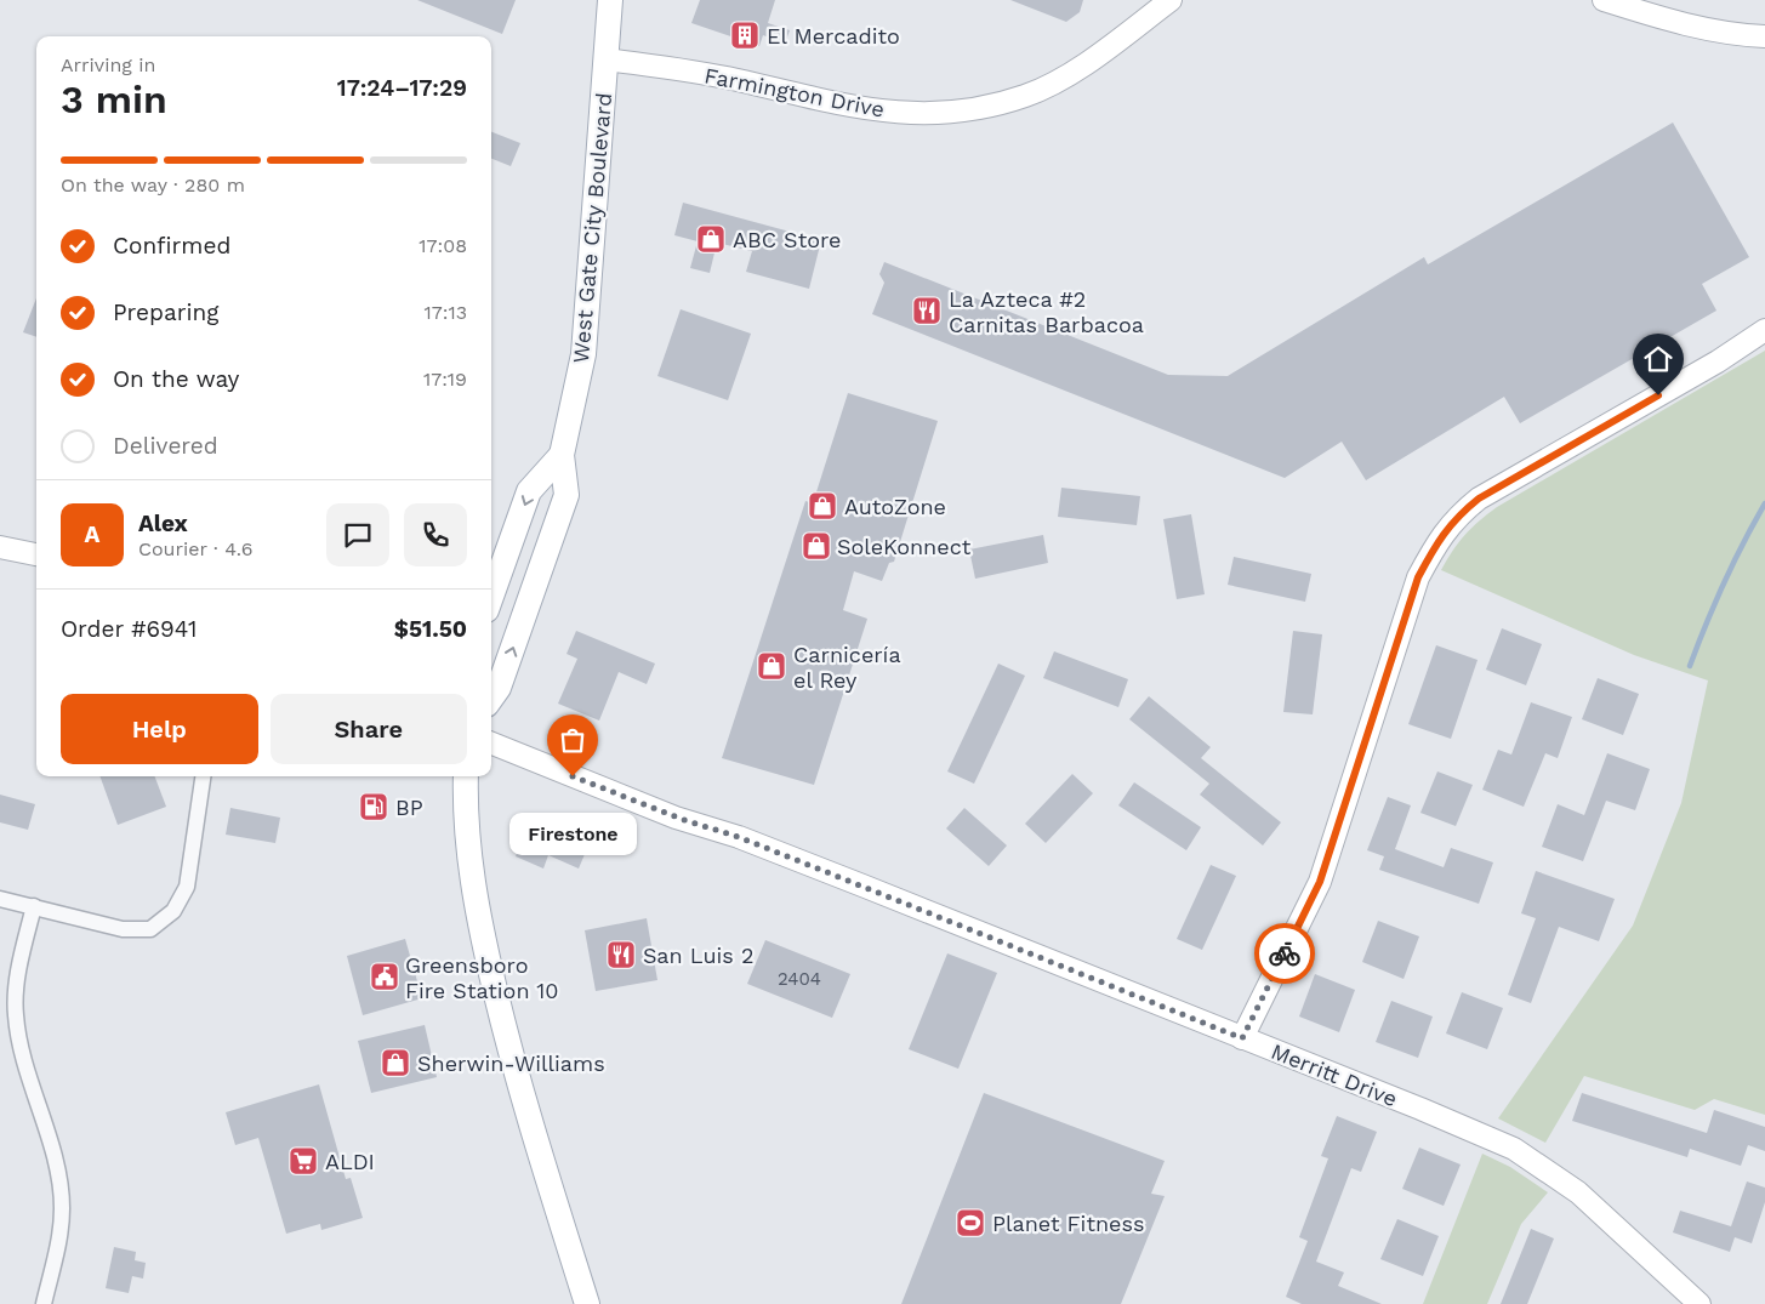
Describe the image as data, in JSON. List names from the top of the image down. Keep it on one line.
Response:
{"streets":{"main road":["West Gate City Boulevard"],"street":["Farmington Drive","Merritt Drive"]},"crossings":[["Farmington Drive","West Gate City Boulevard"]],"places":{"building":["El Mercadito"],"shop":["ABC Store","AutoZone","SoleKonnect","Carnicería el Rey","Sherwin-Williams"],"restaurant":["La Azteca #2 Carnitas Barbacoa","San Luis 2"],"other":["Firestone"],"fuel station":["BP"],"public building":["Greensboro Fire Station 10"],"supermarket":["ALDI"],"sports":["Planet Fitness"]},"house_numbers":["2404"],"page":{"heading":["3 min","Arriving in","17:24–17:29"],"panel":["Alex","Courier · 4.6","Order #6941","$51.50"],"bar":"On the way · 280 m","list":[["Confirmed","17:08"],["Preparing","17:13"],["On the way","17:19"],"Delivered"],"round":"A","buttons":["Help","Share"],"bubble":"Firestone"}}
